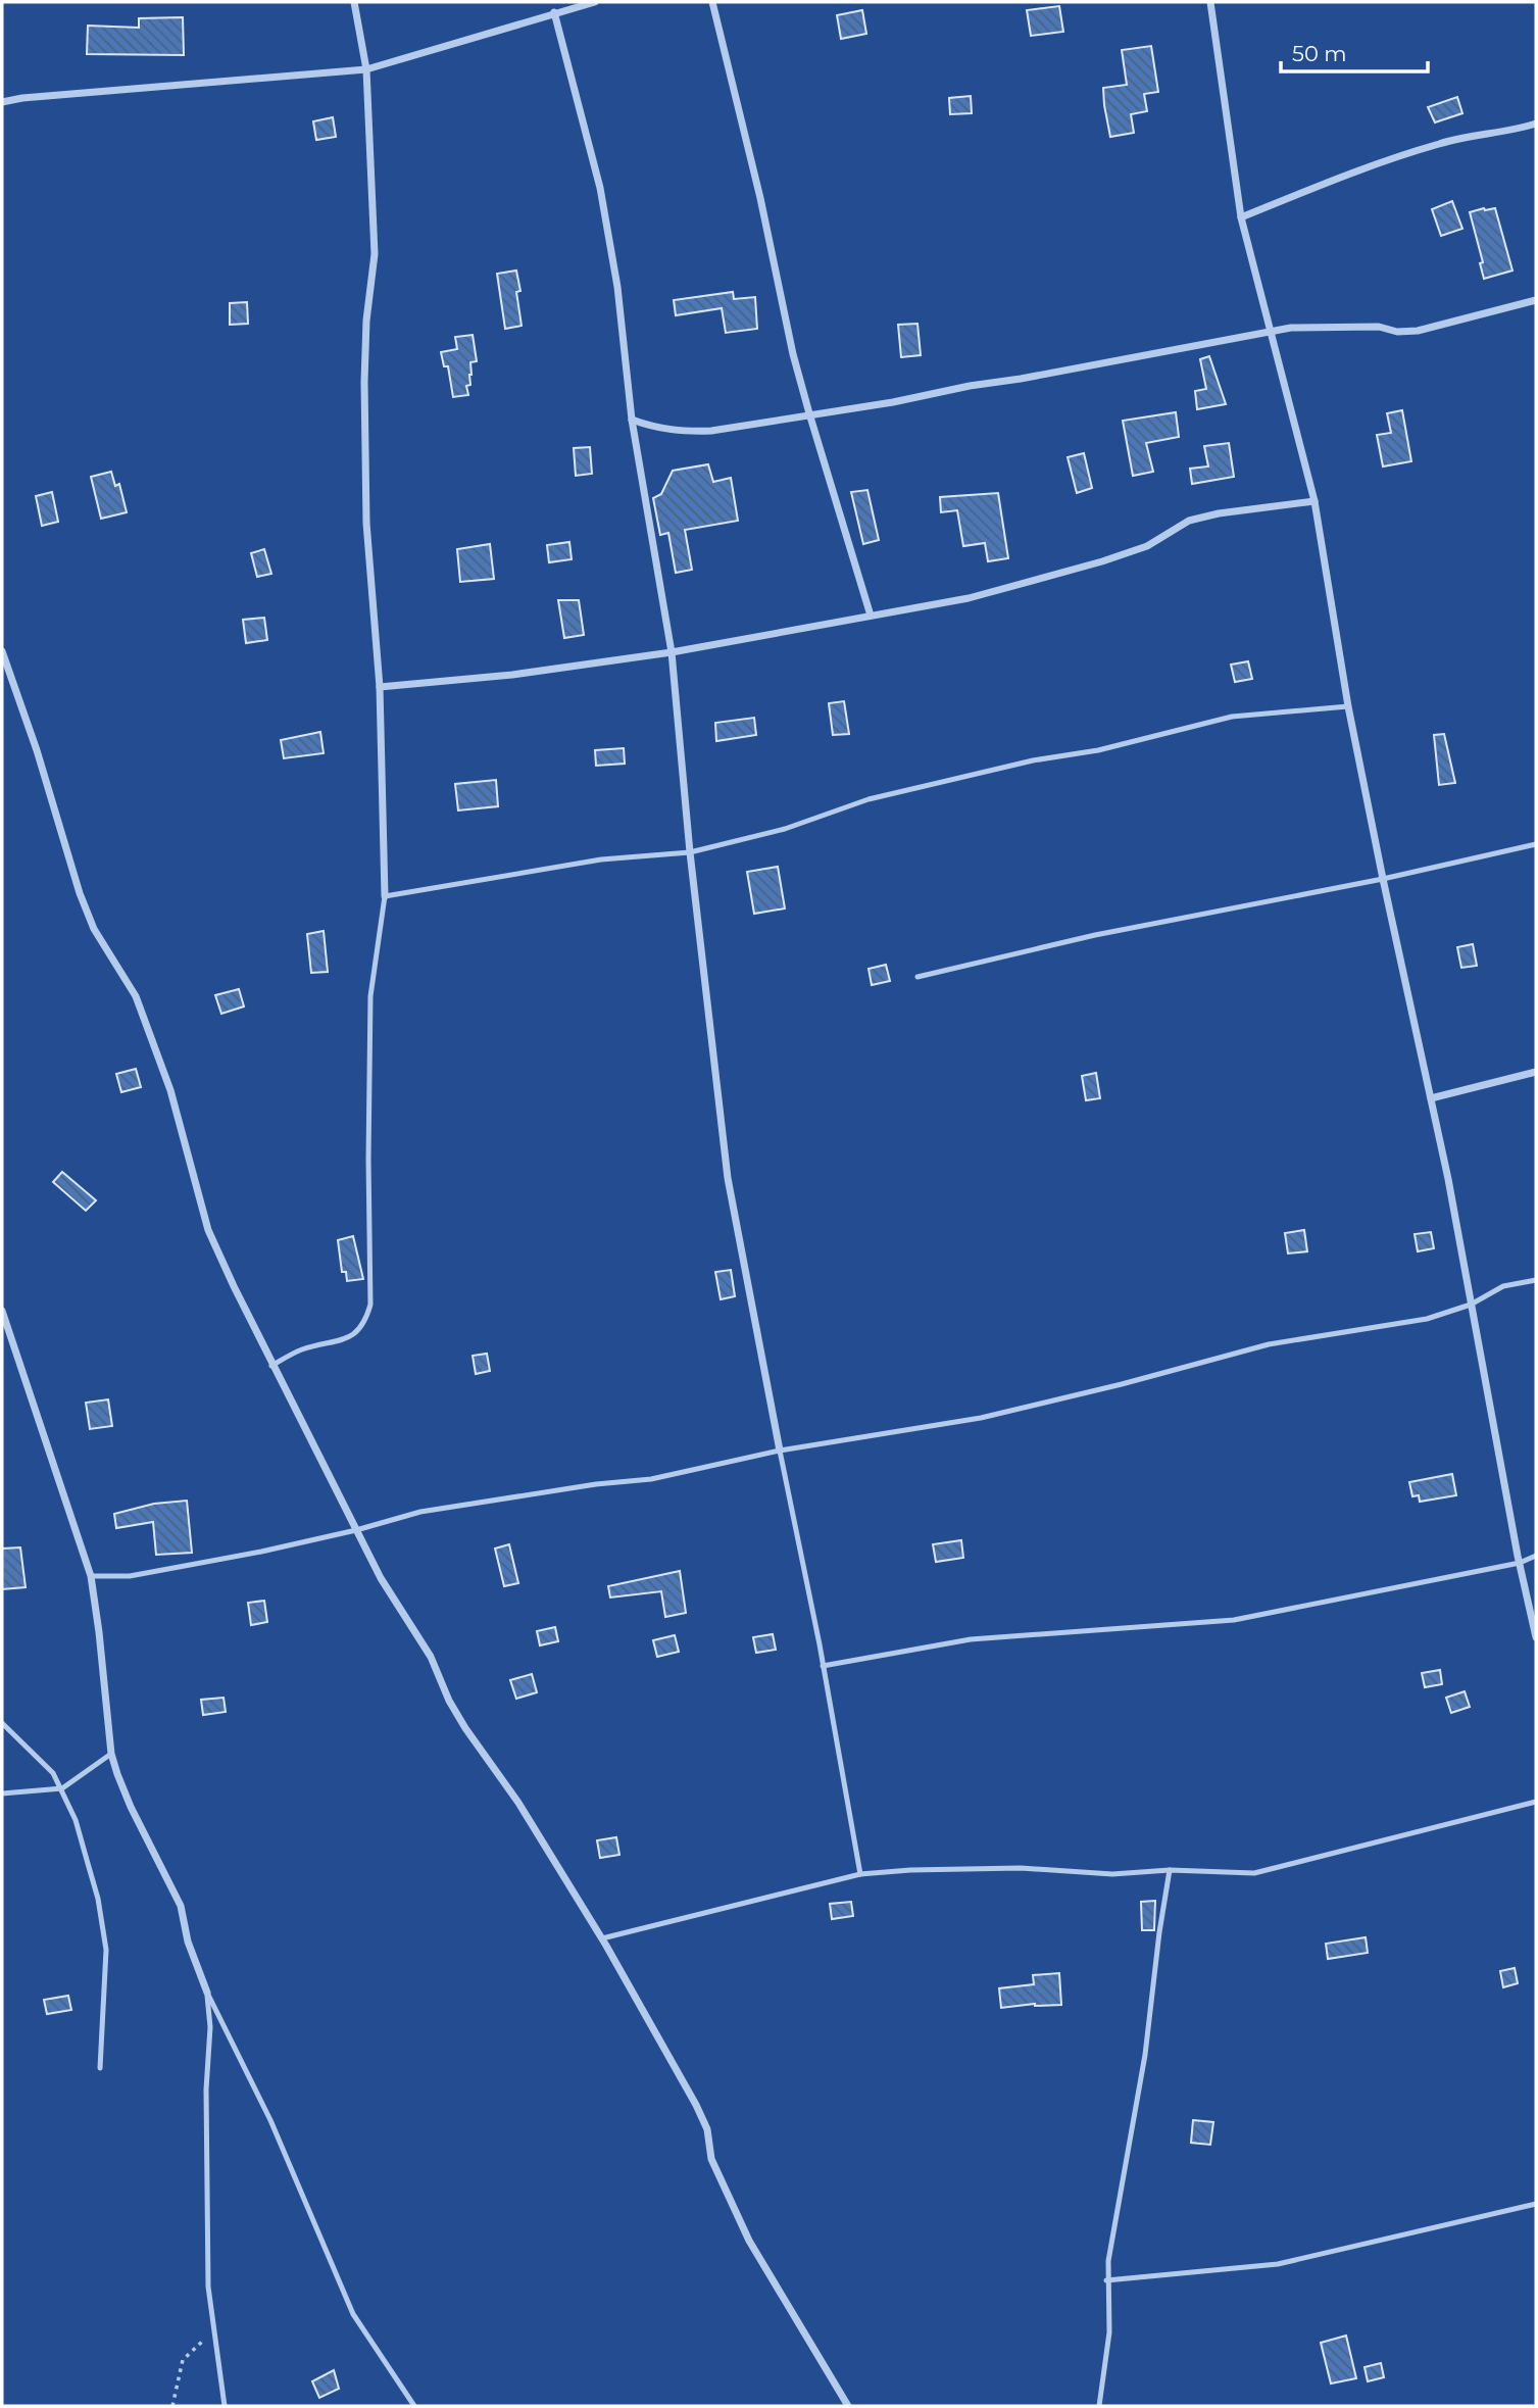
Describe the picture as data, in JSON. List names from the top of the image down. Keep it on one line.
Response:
{"scale_bar":"50 m"}
